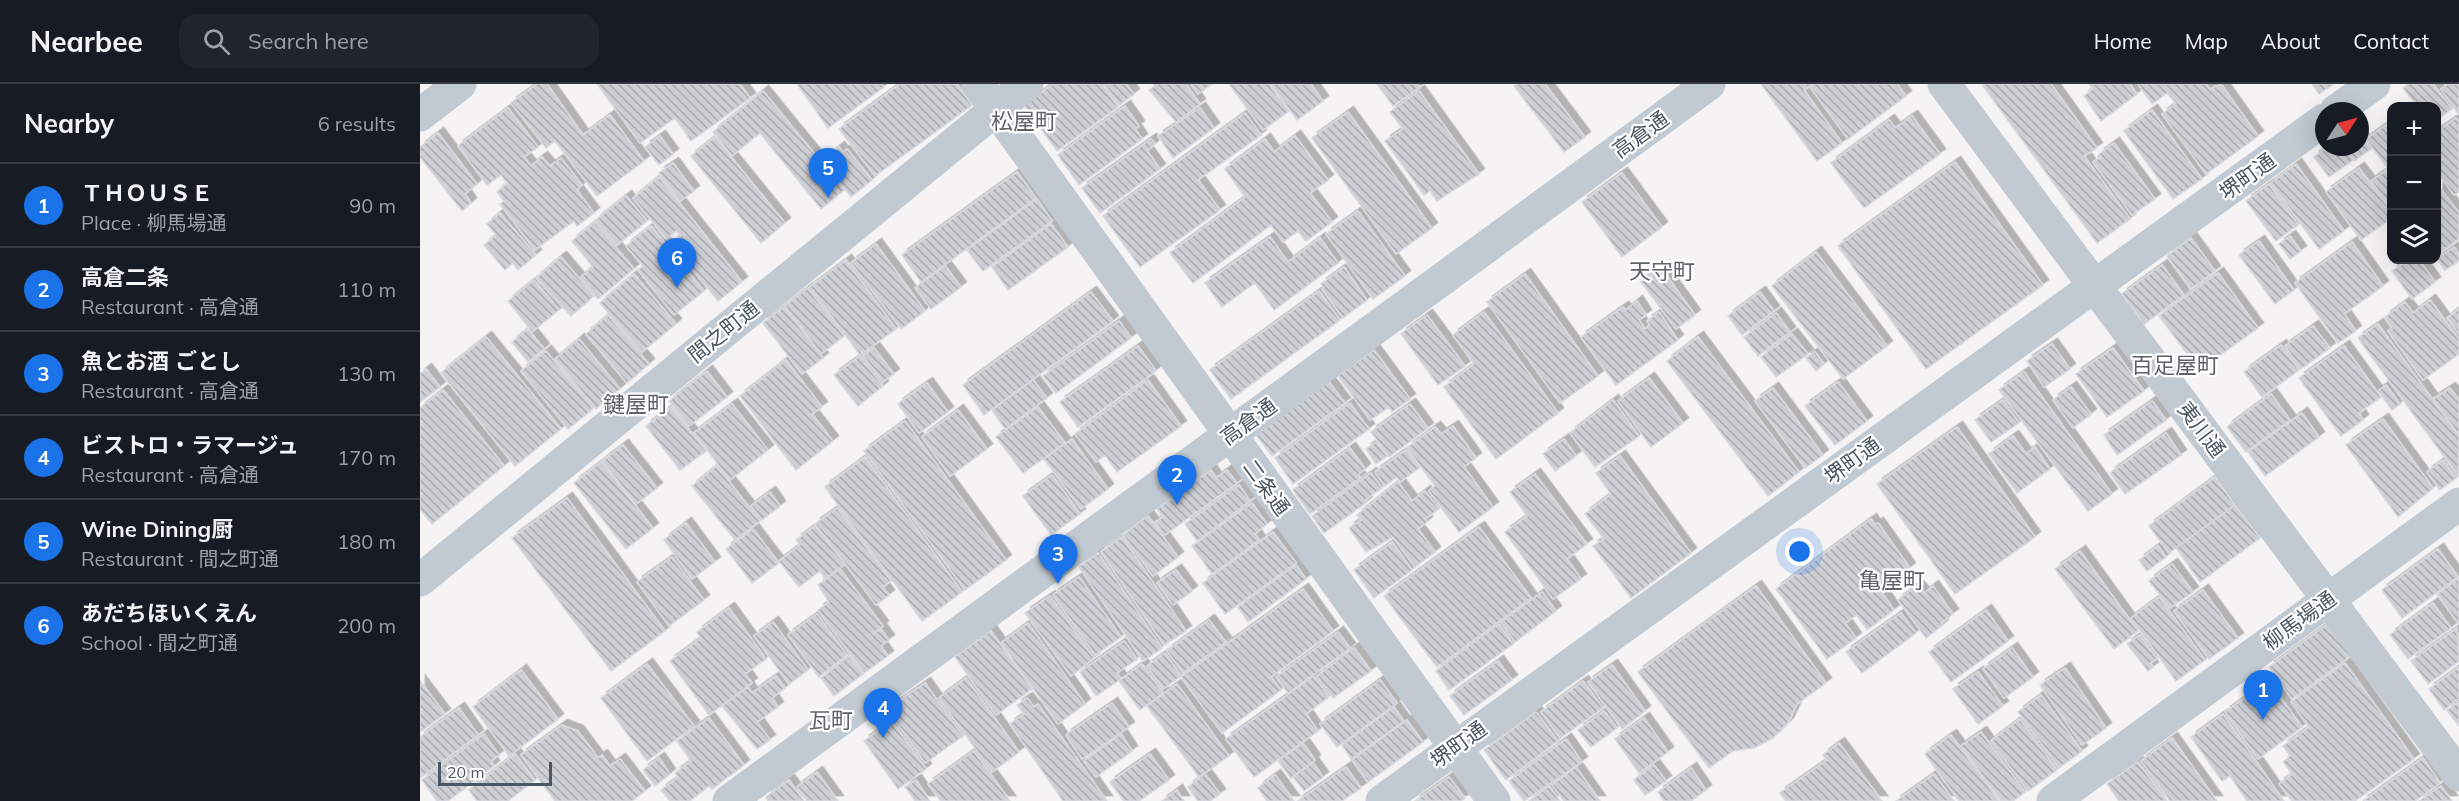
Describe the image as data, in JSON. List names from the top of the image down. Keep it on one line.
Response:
{"streets":{"street":["高倉通","堺町通","間之町通","夷川通","二条通","柳馬場通"]},"crossings":[["高倉通","二条通"],["堺町通","夷川通"],["堺町通","二条通"],["間之町通","二条通"],["夷川通","柳馬場通"]],"districts":["松屋町","天守町","百足屋町","鍵屋町","亀屋町","瓦町"],"scale_bar":"20 m","north":"top right","page":{"header":"Nearbee","search":"Search here","nav":["Home","Map","About","Contact"],"heading":["Nearby","6 results"],"map_buttons":["+","−"],"pins":["5","6","2","3","1","4"],"list":[{"mark":"1","name":"ＴＨＯＵＳＥ","note":"Place · 柳馬場通","value":"90 m"},{"mark":"2","name":"高倉二条","note":"Restaurant · 高倉通","value":"110 m"},{"mark":"3","name":"魚とお酒 ごとし","note":"Restaurant · 高倉通","value":"130 m"},{"mark":"4","name":"ビストロ・ラマージュ","note":"Restaurant · 高倉通","value":"170 m"},{"mark":"5","name":"Wine Dining厨","note":"Restaurant · 間之町通","value":"180 m"},{"mark":"6","name":"あだちほいくえん","note":"School · 間之町通","value":"200 m"}],"scale":"20 m"}}
